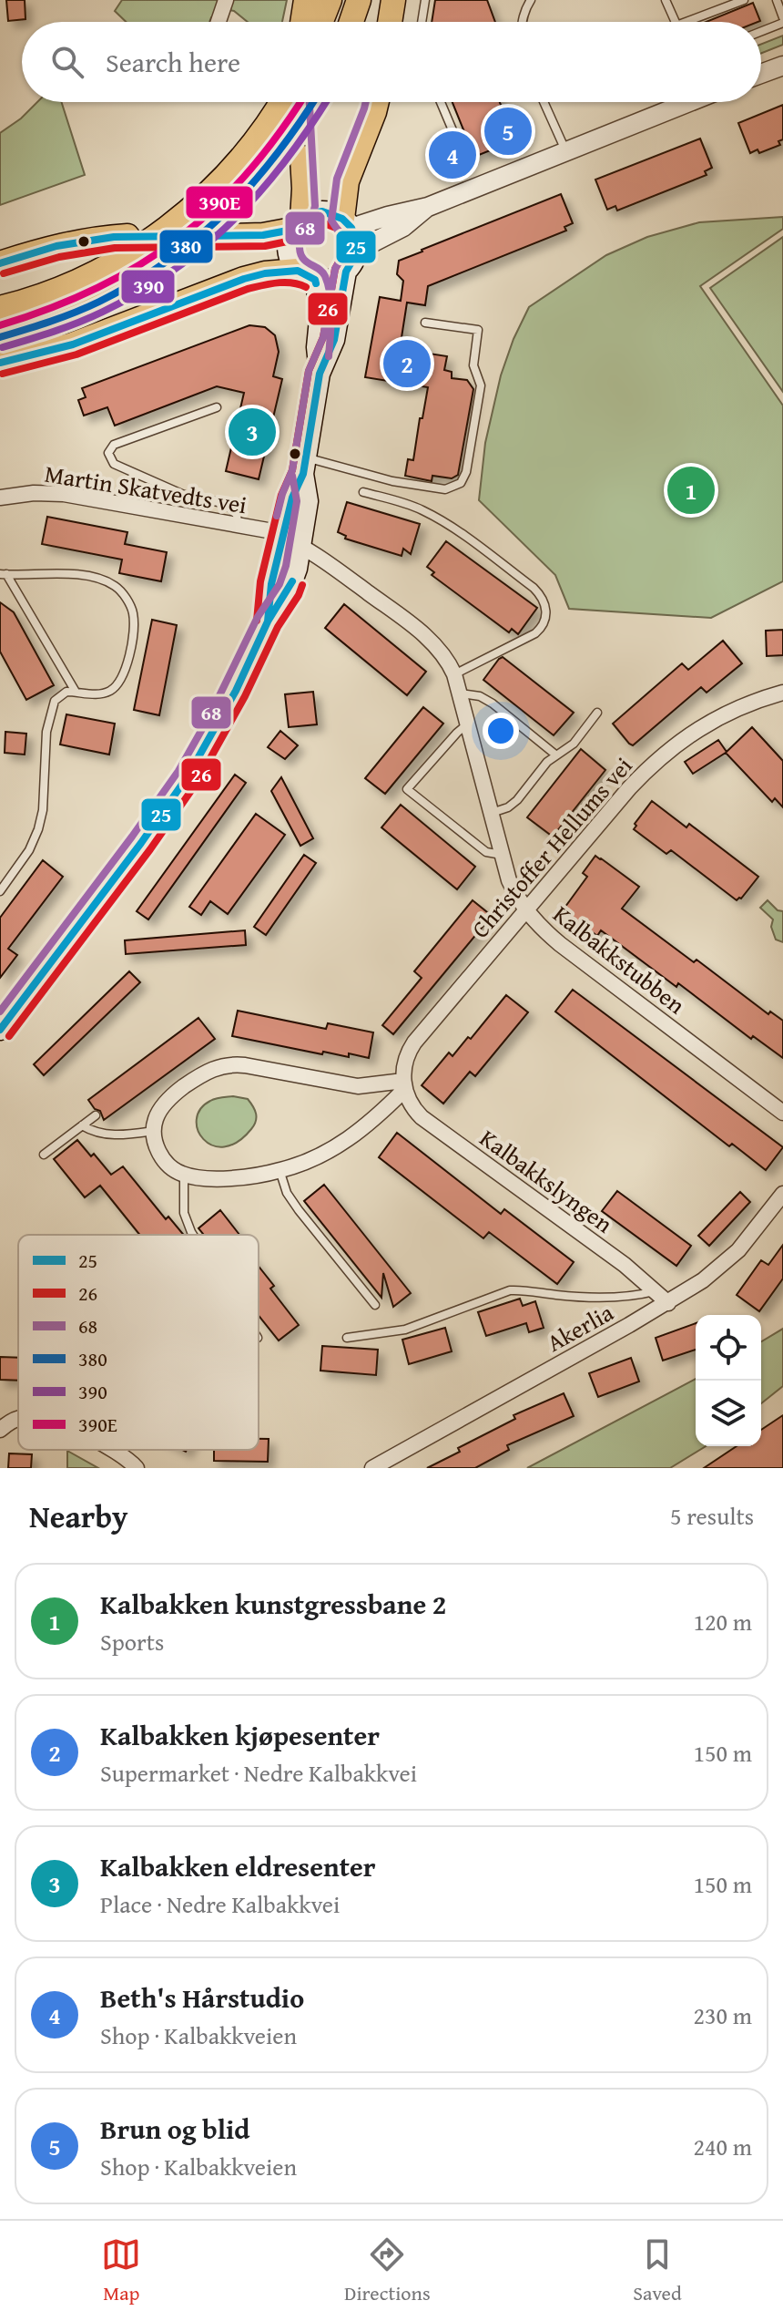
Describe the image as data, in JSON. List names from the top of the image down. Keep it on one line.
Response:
{"streets":{"street":["Martin Skatvedts vei","Christoffer Hellums vei","Kalbakkstubben","Kalbakkslyngen","Akerlia"]},"crossings":[["Martin Skatvedts vei","Kalbakkstubben"],["Christoffer Hellums vei","Kalbakkstubben"],["Christoffer Hellums vei","Kalbakkslyngen"],["Kalbakkslyngen","Akerlia"]],"lines":["transit line 68","transit line 380","transit line 390","transit line 390E","transit line 25","transit line 26"],"legend":["25","26","68","380","390","390E"],"page":{"search":"Search here","pins":["5","4","2","3","1"],"heading":["Nearby","5 results"],"list":[{"mark":"1","name":"Kalbakken kunstgressbane 2","note":"Sports","value":"120 m"},{"mark":"2","name":"Kalbakken kjøpesenter","note":"Supermarket · Nedre Kalbakkvei","value":"150 m"},{"mark":"3","name":"Kalbakken eldresenter","note":"Place · Nedre Kalbakkvei","value":"150 m"},{"mark":"4","name":"Beth's Hårstudio","note":"Shop · Kalbakkveien","value":"230 m"},{"mark":"5","name":"Brun og blid","note":"Shop · Kalbakkveien","value":"240 m"}],"nav":["Map","Directions","Saved"]}}
